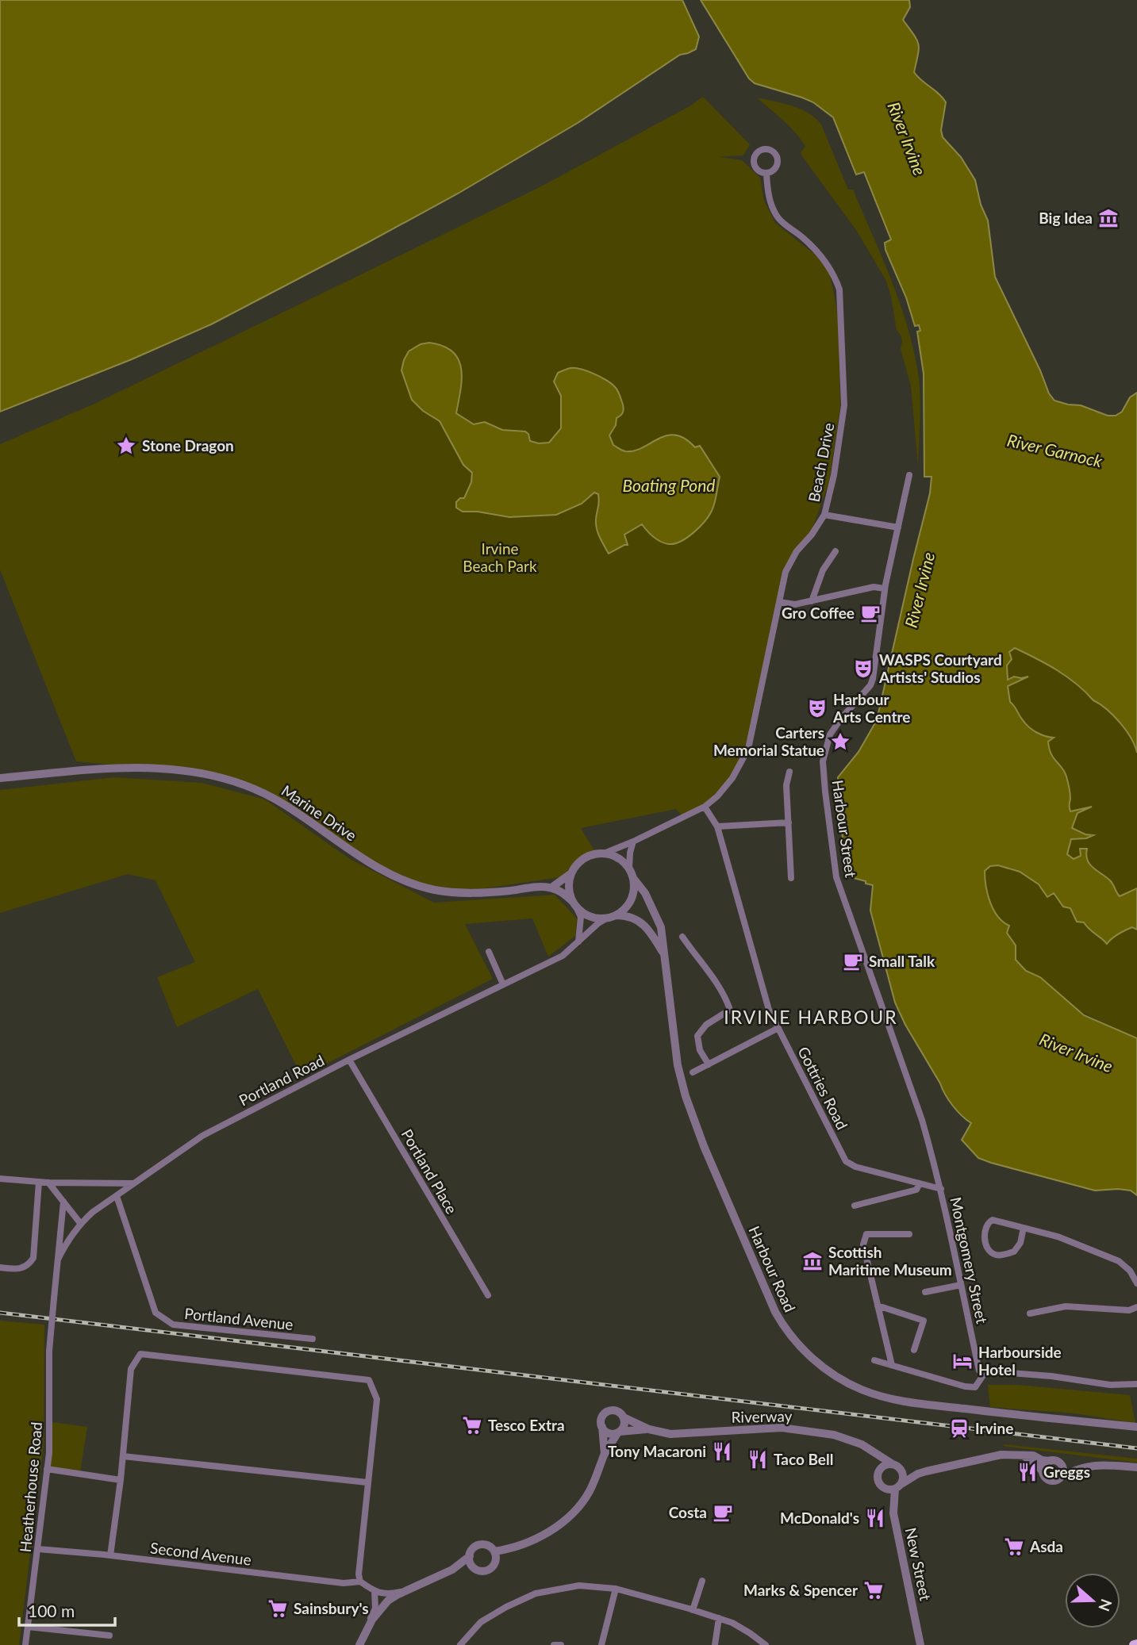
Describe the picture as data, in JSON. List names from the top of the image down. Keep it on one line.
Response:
{"streets":{"street":["Beach Drive","Marine Drive","Harbour Street","Portland Road","Gottries Road","Portland Place","Montgomery Street","Harbour Road","Portland Avenue","Riverway","Heatherhouse Road","Second Avenue","New Street"]},"crossings":[["Beach Drive","Portland Road"],["Beach Drive","Gottries Road"],["Beach Drive","Harbour Road"],["Harbour Street","Gottries Road"],["Harbour Street","Montgomery Street"],["Portland Road","Portland Place"],["Portland Road","Harbour Road"],["Portland Road","Portland Avenue"],["Portland Road","Heatherhouse Road"],["Gottries Road","Montgomery Street"],["Riverway","New Street"],["Heatherhouse Road","Second Avenue"]],"districts":["IRVINE HARBOUR"],"water":["River Irvine","River Garnock","Boating Pond"],"parks":["Irvine Beach Park"],"places":{"museum":["Big Idea","Scottish Maritime Museum"],"place":["Stone Dragon","Carters Memorial Statue"],"cafe":["Gro Coffee","Small Talk","Costa"],"theatre":["WASPS Courtyard Artists' Studios","Harbour Arts Centre"],"hotel":["Harbourside Hotel"],"supermarket":["Tesco Extra","Asda","Marks & Spencer","Sainsbury's"],"station":["Irvine"],"restaurant":["Tony Macaroni","Taco Bell","Greggs","McDonald's"]},"scale_bar":"100 m","north":"right"}
